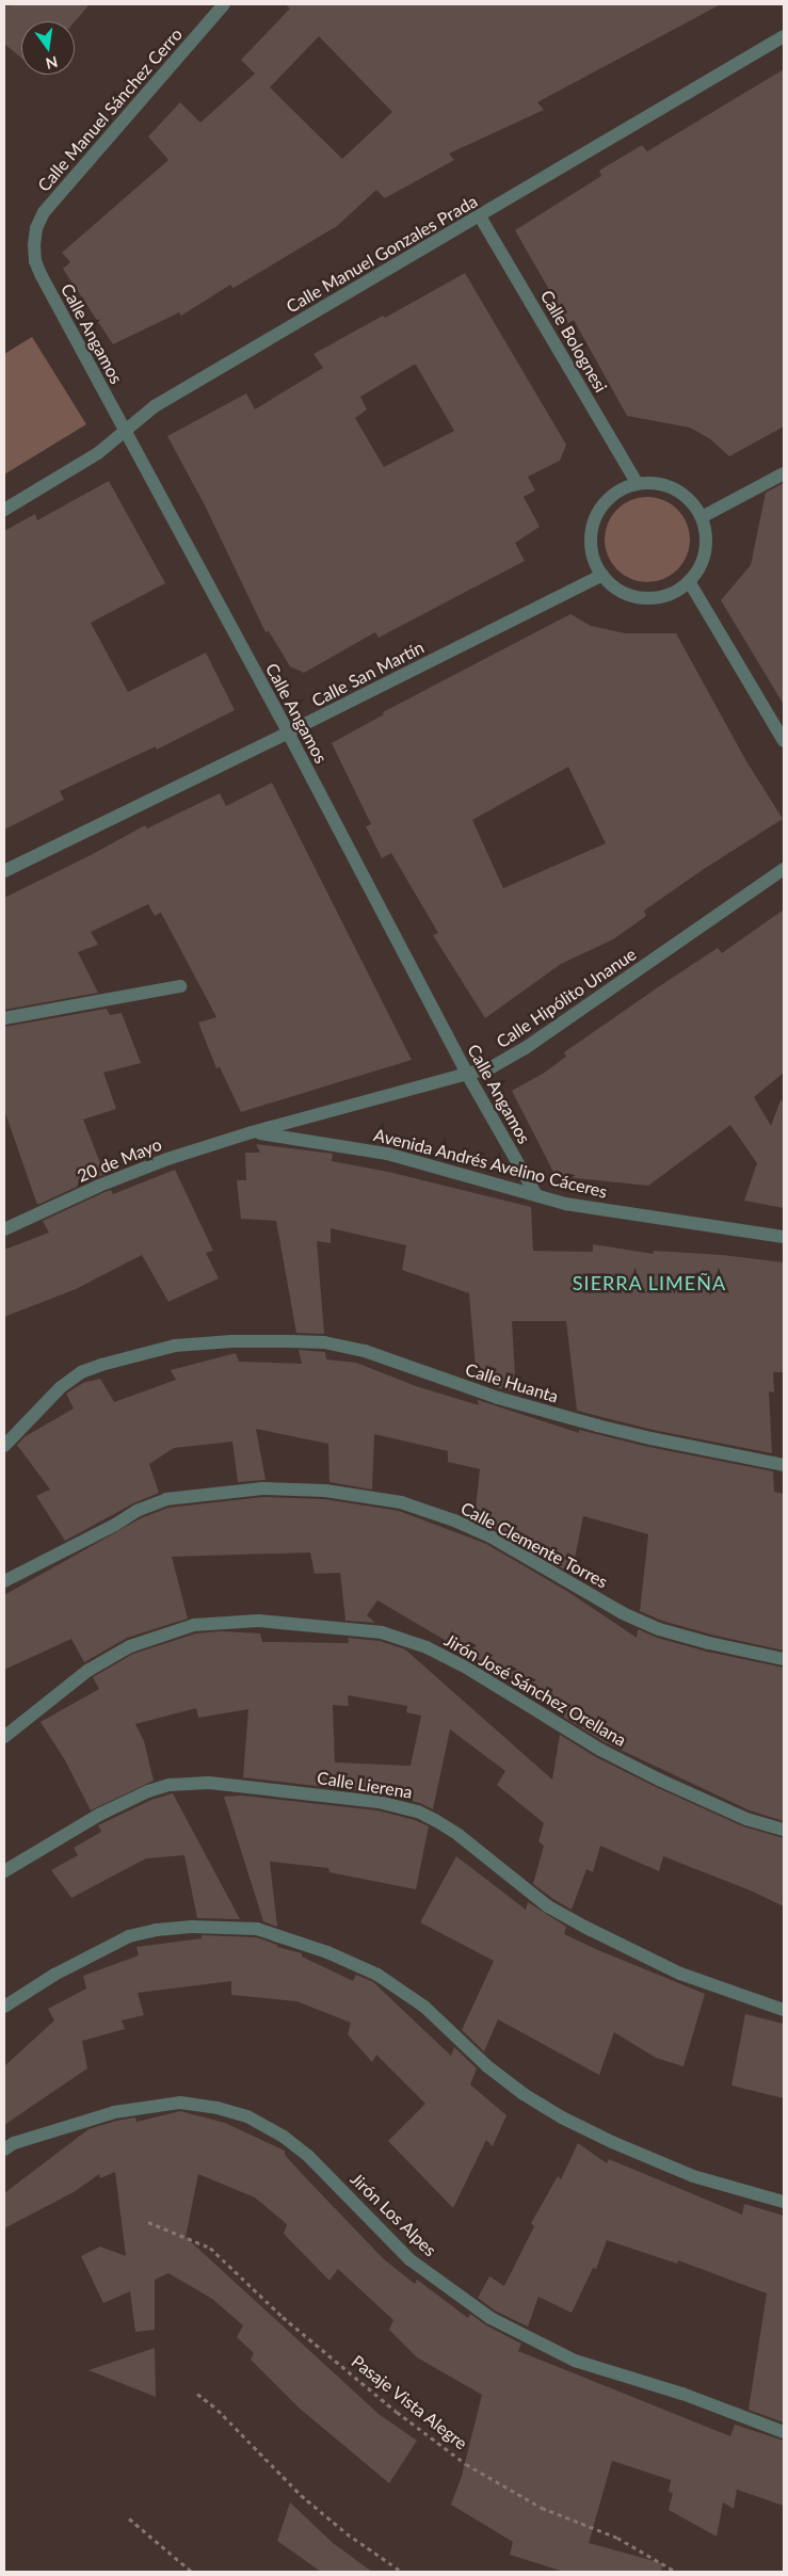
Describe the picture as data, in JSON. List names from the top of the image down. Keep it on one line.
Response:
{"streets":{"street":["Calle Manuel Sánchez Cerro","Calle Manuel Gonzales Prada","Calle Angamos","Calle Bolognesi","Calle San Martín","Calle Hipólito Unanue","20 de Mayo","Avenida Andrés Avelino Cáceres","Calle Huanta","Calle Clemente Torres","Jirón José Sánchez Orellana","Calle Lierena","Jirón Los Alpes"],"path":["Pasaje Vista Alegre"]},"crossings":[["Calle Manuel Sánchez Cerro","Calle Angamos"],["Calle Manuel Gonzales Prada","Calle Angamos"],["Calle Manuel Gonzales Prada","Calle Bolognesi"],["Calle Angamos","Calle San Martín"],["Calle Angamos","Calle Hipólito Unanue"],["Calle Angamos","Avenida Andrés Avelino Cáceres"],["Calle Bolognesi","Calle San Martín"],["Calle Hipólito Unanue","20 de Mayo"],["Calle Hipólito Unanue","Avenida Andrés Avelino Cáceres"],["20 de Mayo","Avenida Andrés Avelino Cáceres"]],"districts":["SIERRA LIMEÑA"],"north":"bottom"}
